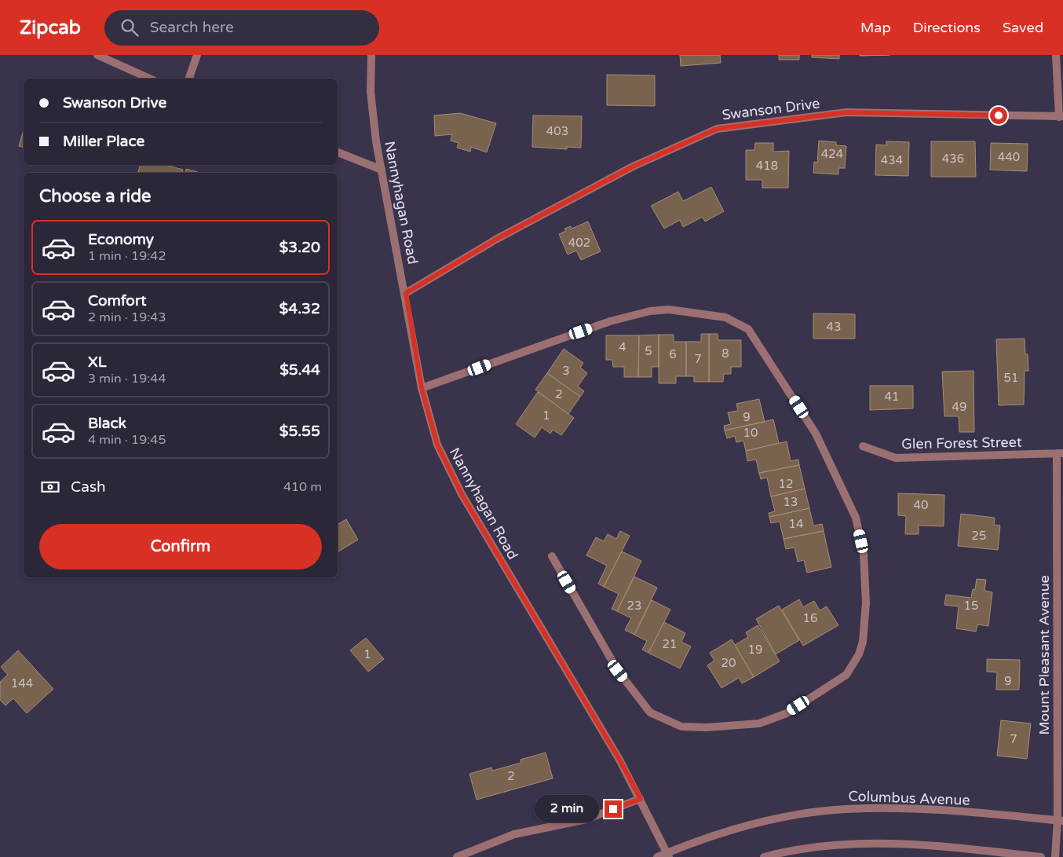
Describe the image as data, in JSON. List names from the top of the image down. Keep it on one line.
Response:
{"streets":{"street":["Swanson Drive","Nannyhagan Road","Glen Forest Street","Mount Pleasant Avenue","Columbus Avenue"]},"crossings":[["Swanson Drive","Nannyhagan Road"],["Nannyhagan Road","Columbus Avenue"],["Glen Forest Street","Mount Pleasant Avenue"],["Mount Pleasant Avenue","Columbus Avenue"]],"house_numbers":["403","424","440","436","434","418","402","43","4","5","8","6","7","3","51","2","41","49","1","9","10","12","13","40","14","25","23","15","16","21","19","1","20","9","144","7","2"],"page":{"header":"Zipcab","search":"Search here","nav":["Map","Directions","Saved"],"banner":["Swanson Drive","Miller Place"],"heading":"Choose a ride","list":[{"name":"Economy","note":"1 min · 19:42","value":"$3.20"},{"name":"Comfort","note":"2 min · 19:43","value":"$4.32"},{"name":"XL","note":"3 min · 19:44","value":"$5.44"},{"name":"Black","note":"4 min · 19:45","value":"$5.55"}],"pay":["Cash","410 m"],"buttons":"Confirm","bubble":"2 min"}}
